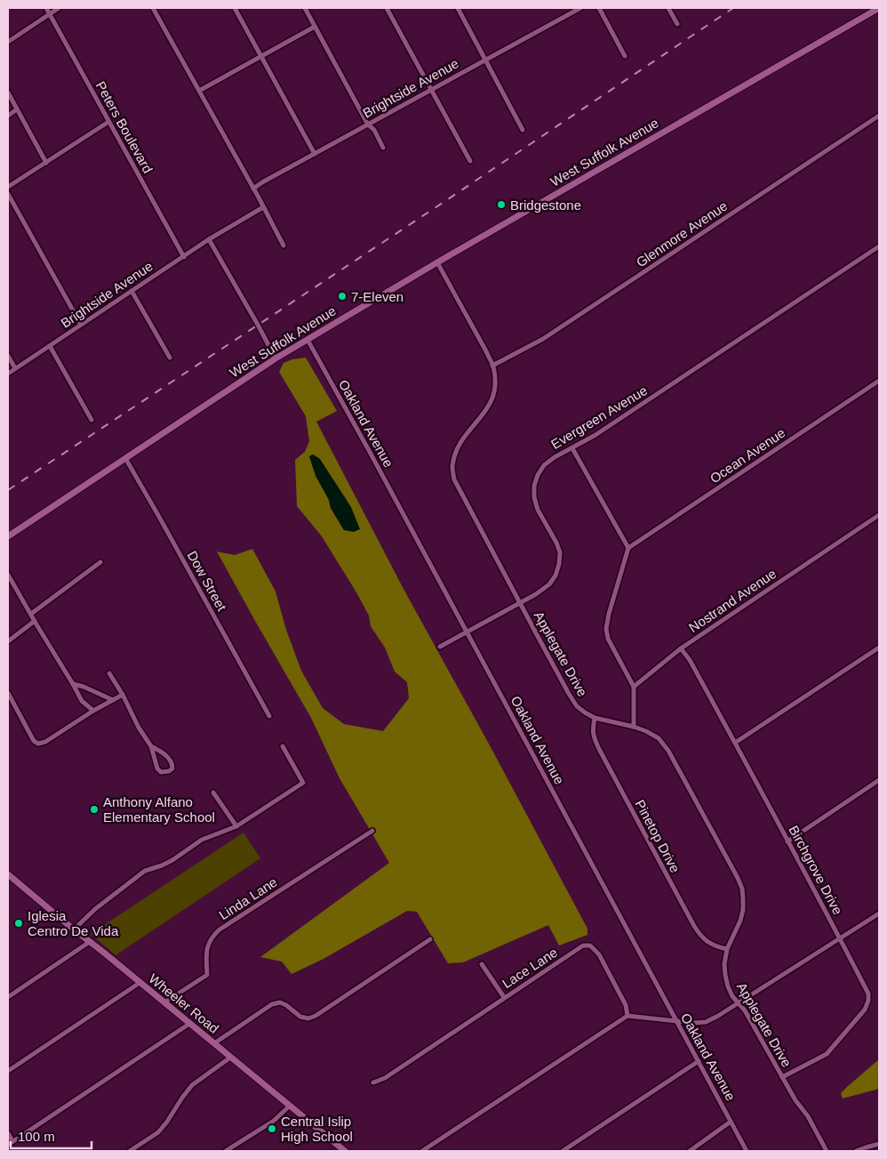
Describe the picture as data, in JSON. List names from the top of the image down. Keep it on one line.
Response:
{"streets":{"main road":["West Suffolk Avenue","Wheeler Road"],"street":["Brightside Avenue","Peters Boulevard","Glenmore Avenue","Evergreen Avenue","Oakland Avenue","Ocean Avenue","Dow Street","Nostrand Avenue","Applegate Drive","Pinetop Drive","Birchgrove Drive","Linda Lane","Lace Lane"]},"crossings":[["Brightside Avenue","Peters Boulevard"],["West Suffolk Avenue","Oakland Avenue"],["West Suffolk Avenue","Dow Street"],["West Suffolk Avenue","Applegate Drive"],["Glenmore Avenue","Applegate Drive"],["Evergreen Avenue","Oakland Avenue"],["Evergreen Avenue","Applegate Drive"],["Nostrand Avenue","Birchgrove Drive"],["Applegate Drive","Pinetop Drive"],["Applegate Drive","Birchgrove Drive"],["Linda Lane","Wheeler Road"]],"places":["Bridgestone","7-Eleven","Anthony Alfano Elementary School","Iglesia Centro De Vida","Central Islip High School"],"scale_bar":"100 m"}
